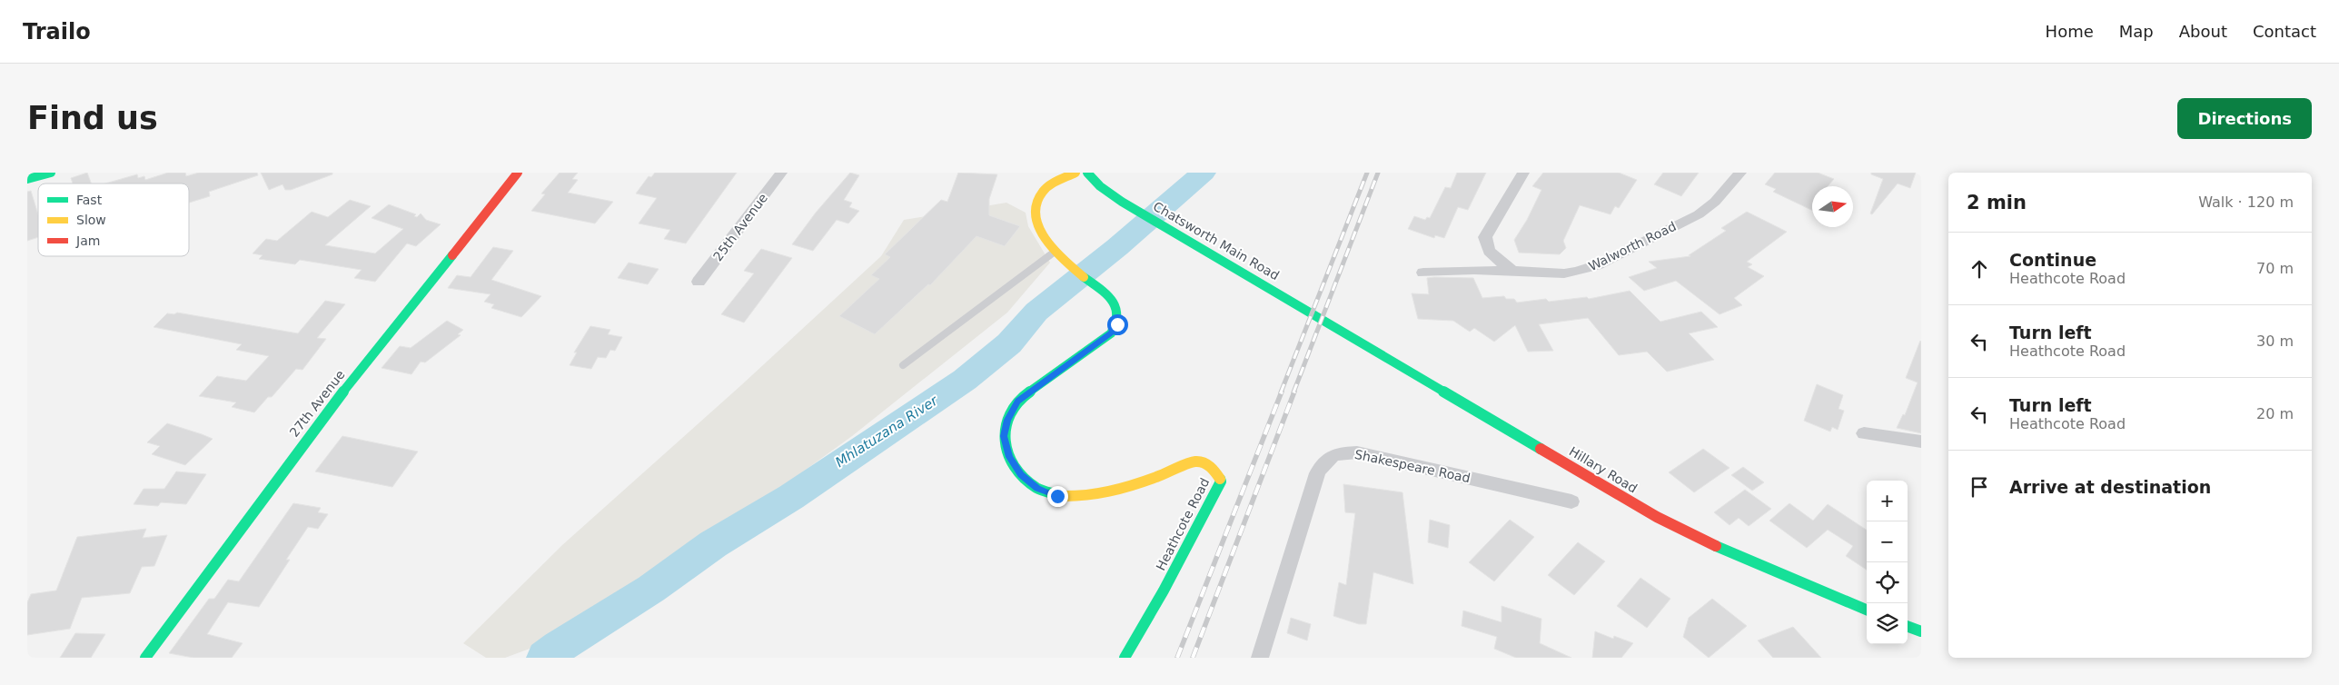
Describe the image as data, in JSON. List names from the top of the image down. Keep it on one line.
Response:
{"streets":{"street":["25th Avenue","Chatsworth Main Road","Walworth Road","27th Avenue","Shakespeare Road","Hillary Road","Heathcote Road"]},"crossings":[["Chatsworth Main Road","Hillary Road"]],"water":["Mhlatuzana River"],"legend":["Fast","Slow","Jam"],"north":"right","page":{"header":"Trailo","nav":["Home","Map","About","Contact"],"buttons":"Directions","title":"Find us","heading":["2 min","Walk · 120 m"],"list":[["Continue","Heathcote Road","70 m"],["Turn left","Heathcote Road","30 m"],["Turn left","Heathcote Road","20 m"],"Arrive at destination"],"map_buttons":["+","−"]}}
